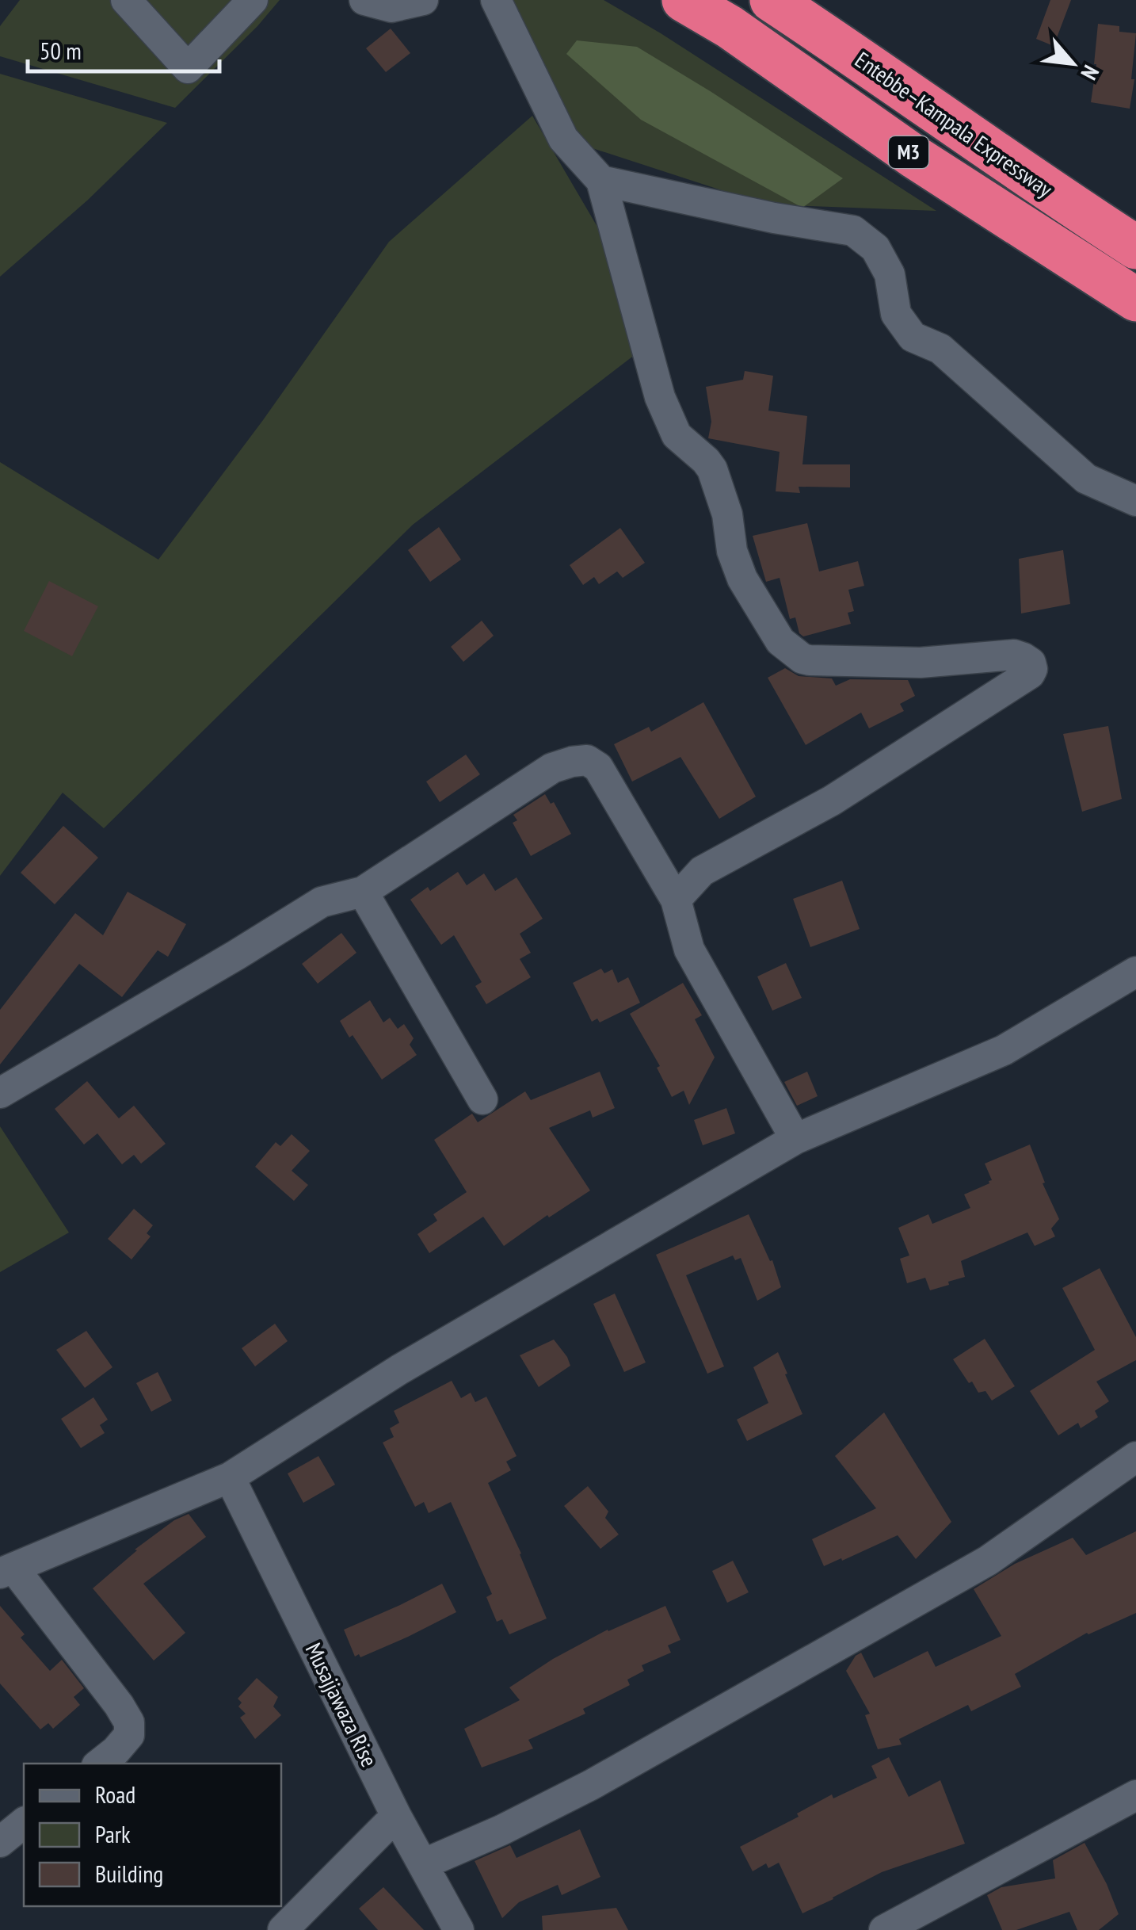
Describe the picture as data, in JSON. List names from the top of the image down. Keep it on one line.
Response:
{"streets":{"highway":["Entebbe–Kampala Expressway","M3"],"street":["Musajjawaza Rise"]},"legend":["Road","Park","Building"],"scale_bar":"50 m","north":"bottom right"}
